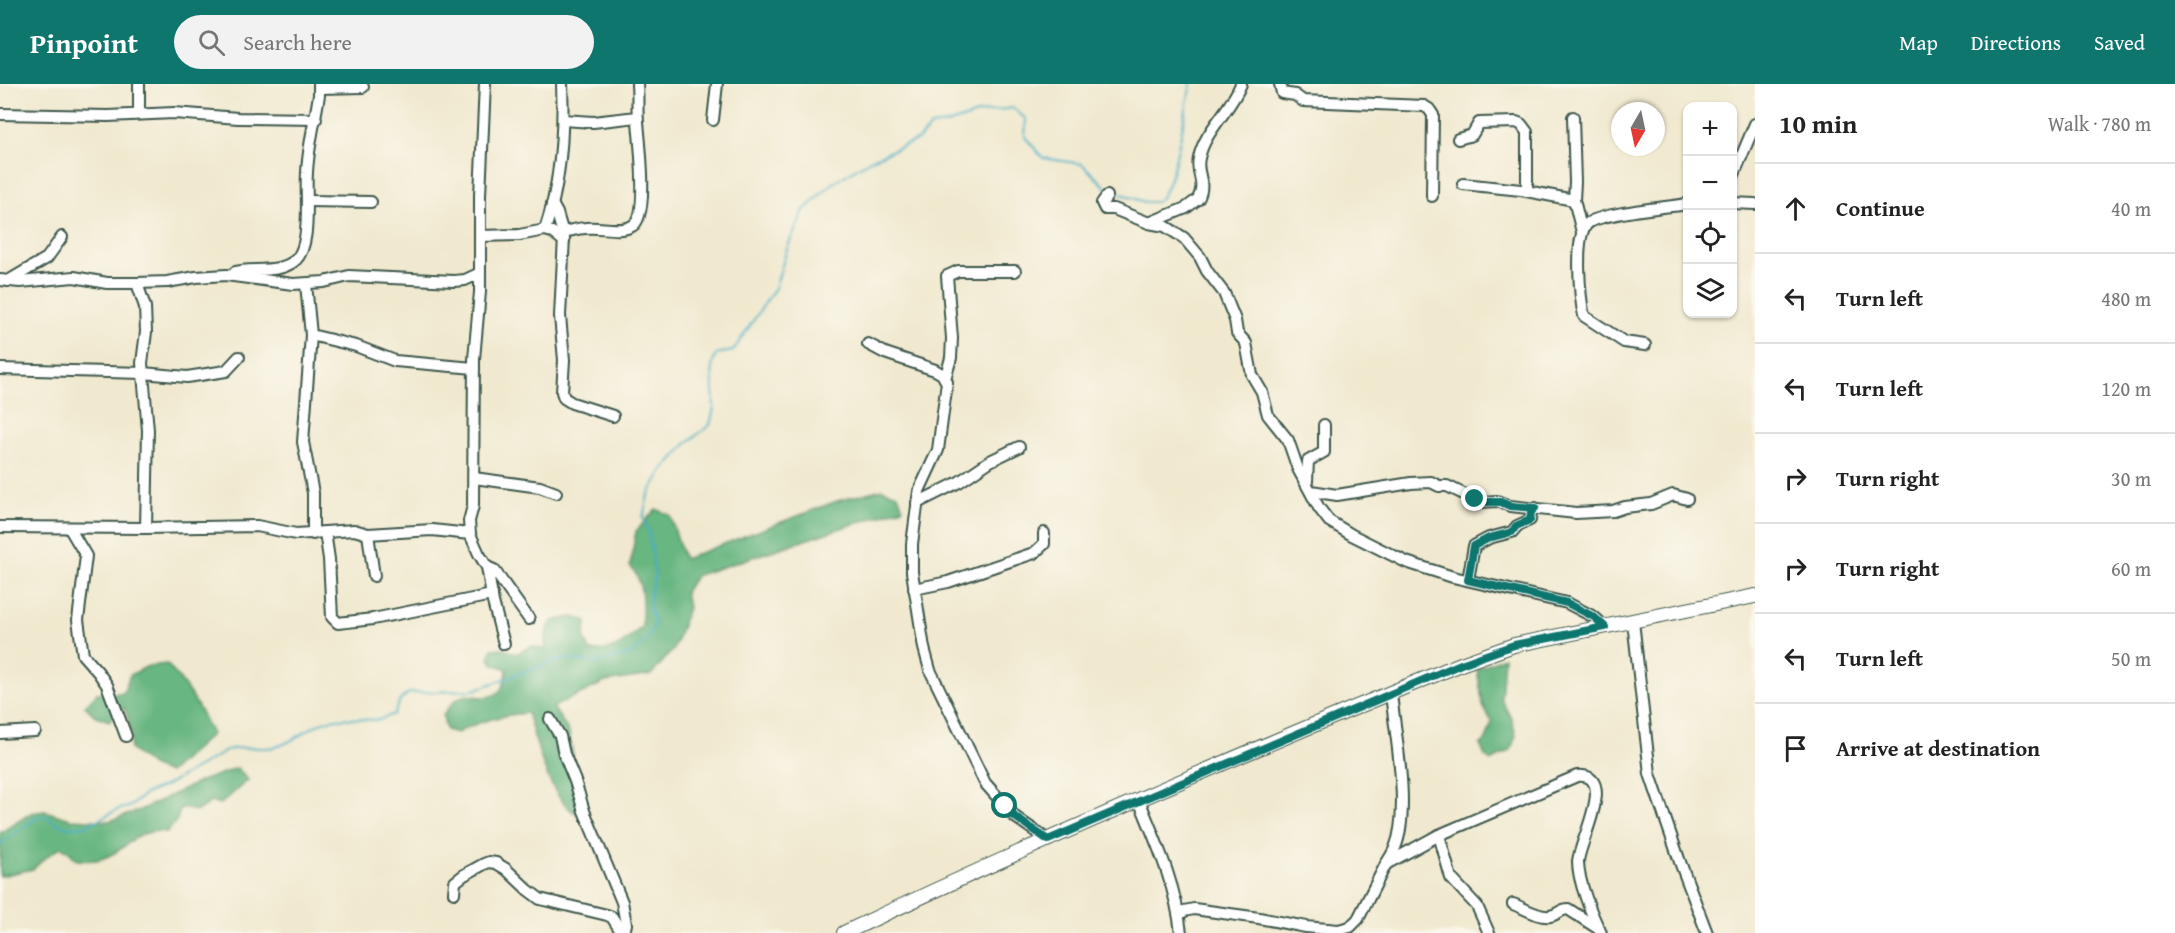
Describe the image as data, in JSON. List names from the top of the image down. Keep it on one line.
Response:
{"north":"bottom","page":{"header":"Pinpoint","search":"Search here","nav":["Map","Directions","Saved"],"heading":["10 min","Walk · 780 m"],"map_buttons":["+","−"],"list":[["Continue","40 m"],["Turn left","480 m"],["Turn left","120 m"],["Turn right","30 m"],["Turn right","60 m"],["Turn left","50 m"],"Arrive at destination"]}}
